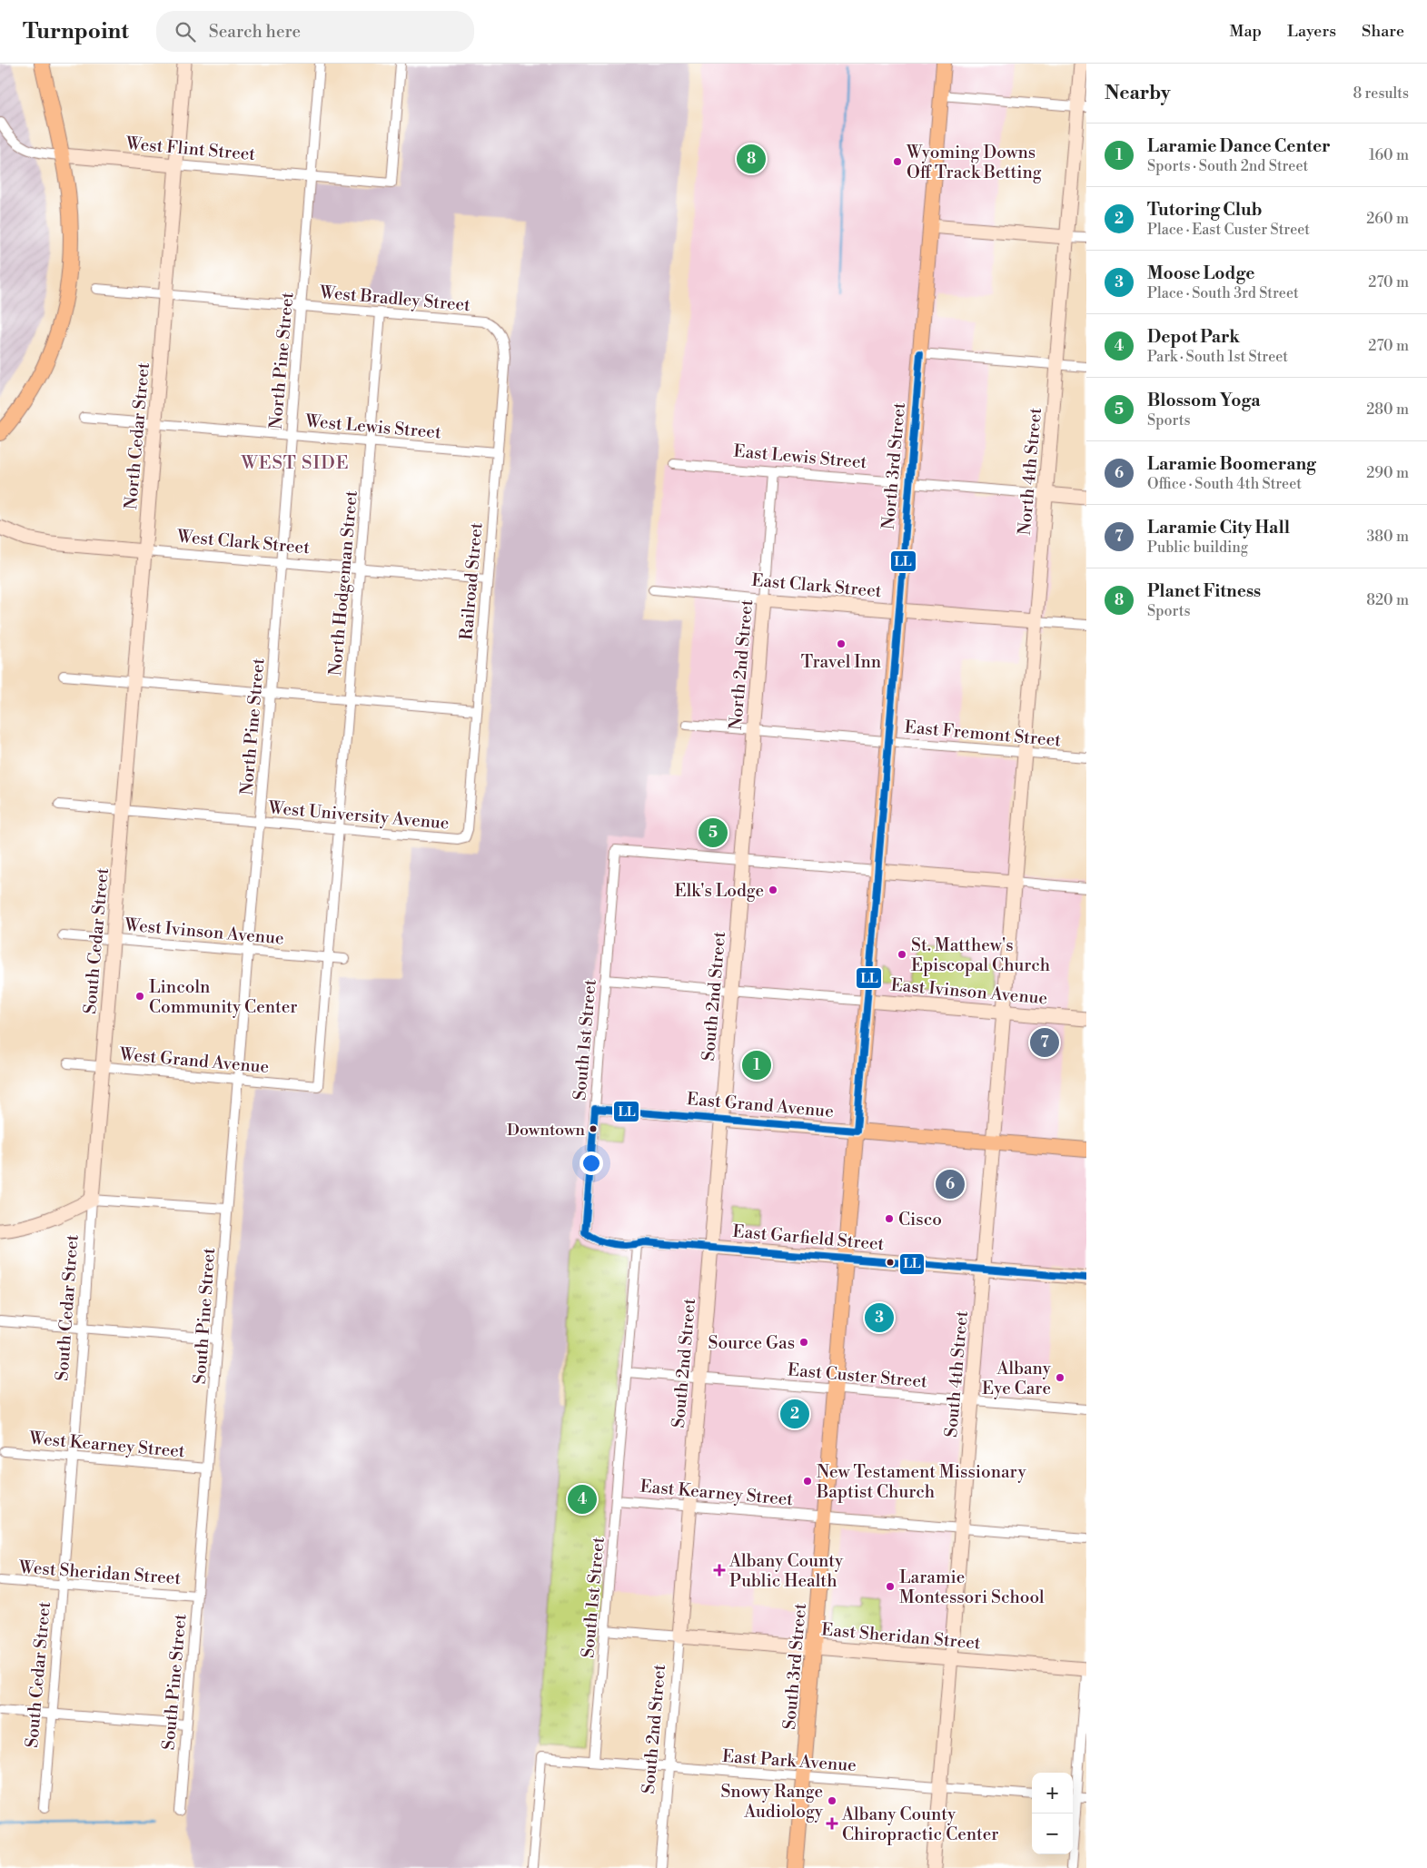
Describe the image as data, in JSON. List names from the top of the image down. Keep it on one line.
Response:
{"streets":{"main road":["North 3rd Street","East Grand Avenue","South 3rd Street"],"street":["West Flint Street","West Bradley Street","North Pine Street","West Lewis Street","North Cedar Street","East Lewis Street","North 4th Street","West Clark Street","Railroad Street","North Hodgeman Street","East Clark Street","North 2nd Street","East Fremont Street","West University Avenue","West Ivinson Avenue","South Cedar Street","East Ivinson Avenue","South 2nd Street","South 1st Street","West Grand Avenue","East Garfield Street","South Pine Street","South 4th Street","East Custer Street","West Kearney Street","East Kearney Street","West Sheridan Street","East Sheridan Street","East Park Avenue"]},"crossings":[["West Flint Street","North Pine Street"],["West Flint Street","North Cedar Street"],["West Bradley Street","North Pine Street"],["West Bradley Street","North Cedar Street"],["West Bradley Street","Railroad Street"],["West Bradley Street","North Hodgeman Street"],["North Pine Street","West Lewis Street"],["North Pine Street","West Clark Street"],["North Pine Street","West University Avenue"],["North Pine Street","South Pine Street"],["West Lewis Street","North Cedar Street"],["West Lewis Street","Railroad Street"],["West Lewis Street","North Hodgeman Street"],["North Cedar Street","West Clark Street"],["North Cedar Street","West University Avenue"],["North Cedar Street","South Cedar Street"],["East Lewis Street","North 3rd Street"],["East Lewis Street","North 4th Street"],["East Lewis Street","North 2nd Street"],["North 3rd Street","East Clark Street"],["North 3rd Street","East Fremont Street"],["North 3rd Street","South 3rd Street"],["North 4th Street","East Clark Street"],["North 4th Street","East Fremont Street"],["North 4th Street","South 4th Street"],["West Clark Street","Railroad Street"],["West Clark Street","North Hodgeman Street"],["Railroad Street","West University Avenue"],["North Hodgeman Street","West University Avenue"],["North Hodgeman Street","West Ivinson Avenue"],["North Hodgeman Street","West Grand Avenue"],["East Clark Street","North 2nd Street"],["North 2nd Street","East Fremont Street"],["North 2nd Street","South 2nd Street"],["North 2nd Street","South 1st Street"],["West University Avenue","South Cedar Street"],["West University Avenue","South Pine Street"],["West Ivinson Avenue","South Cedar Street"],["West Ivinson Avenue","South Pine Street"],["South Cedar Street","West Grand Avenue"],["South Cedar Street","West Kearney Street"],["South Cedar Street","West Sheridan Street"],["East Ivinson Avenue","South 2nd Street"],["East Ivinson Avenue","South 1st Street"],["East Ivinson Avenue","South 4th Street"],["East Ivinson Avenue","South 3rd Street"],["South 2nd Street","South 1st Street"],["South 2nd Street","East Grand Avenue"],["South 2nd Street","East Garfield Street"],["South 2nd Street","East Custer Street"],["South 2nd Street","East Kearney Street"],["South 2nd Street","East Sheridan Street"],["South 2nd Street","East Park Avenue"],["South 1st Street","East Grand Avenue"],["South 1st Street","East Garfield Street"],["South 1st Street","East Custer Street"],["South 1st Street","East Kearney Street"],["South 1st Street","East Sheridan Street"],["South 1st Street","East Park Avenue"],["West Grand Avenue","South Pine Street"],["East Grand Avenue","South 4th Street"],["East Grand Avenue","South 3rd Street"],["East Garfield Street","South 4th Street"],["East Garfield Street","South 3rd Street"],["South Pine Street","West Kearney Street"],["South Pine Street","West Sheridan Street"],["South 4th Street","East Custer Street"],["South 4th Street","East Kearney Street"],["South 4th Street","East Sheridan Street"],["South 4th Street","East Park Avenue"],["East Custer Street","South 3rd Street"],["East Kearney Street","South 3rd Street"],["East Sheridan Street","South 3rd Street"],["South 3rd Street","East Park Avenue"]],"districts":["WEST SIDE"],"places":{"other":["Wyoming Downs Off Track Betting","Travel Inn","Elk's Lodge","St. Matthew's Episcopal Church","Lincoln Community Center","Downtown","Cisco","Source Gas","Albany Eye Care","New Testament Missionary Baptist Church","Laramie Montessori School","Snowy Range Audiology"],"health":["Albany County Public Health","Albany County Chiropractic Center"]},"lines":["transit line LL"],"page":{"header":"Turnpoint","search":"Search here","nav":["Map","Layers","Share"],"heading":["Nearby","8 results"],"list":[{"mark":"1","name":"Laramie Dance Center","note":"Sports · South 2nd Street","value":"160 m"},{"mark":"2","name":"Tutoring Club","note":"Place · East Custer Street","value":"260 m"},{"mark":"3","name":"Moose Lodge","note":"Place · South 3rd Street","value":"270 m"},{"mark":"4","name":"Depot Park","note":"Park · South 1st Street","value":"270 m"},{"mark":"5","name":"Blossom Yoga","note":"Sports","value":"280 m"},{"mark":"6","name":"Laramie Boomerang","note":"Office · South 4th Street","value":"290 m"},{"mark":"7","name":"Laramie City Hall","note":"Public building","value":"380 m"},{"mark":"8","name":"Planet Fitness","note":"Sports","value":"820 m"}],"pins":["8","5","7","1","6","3","2","4"],"map_buttons":["+","−"]}}
